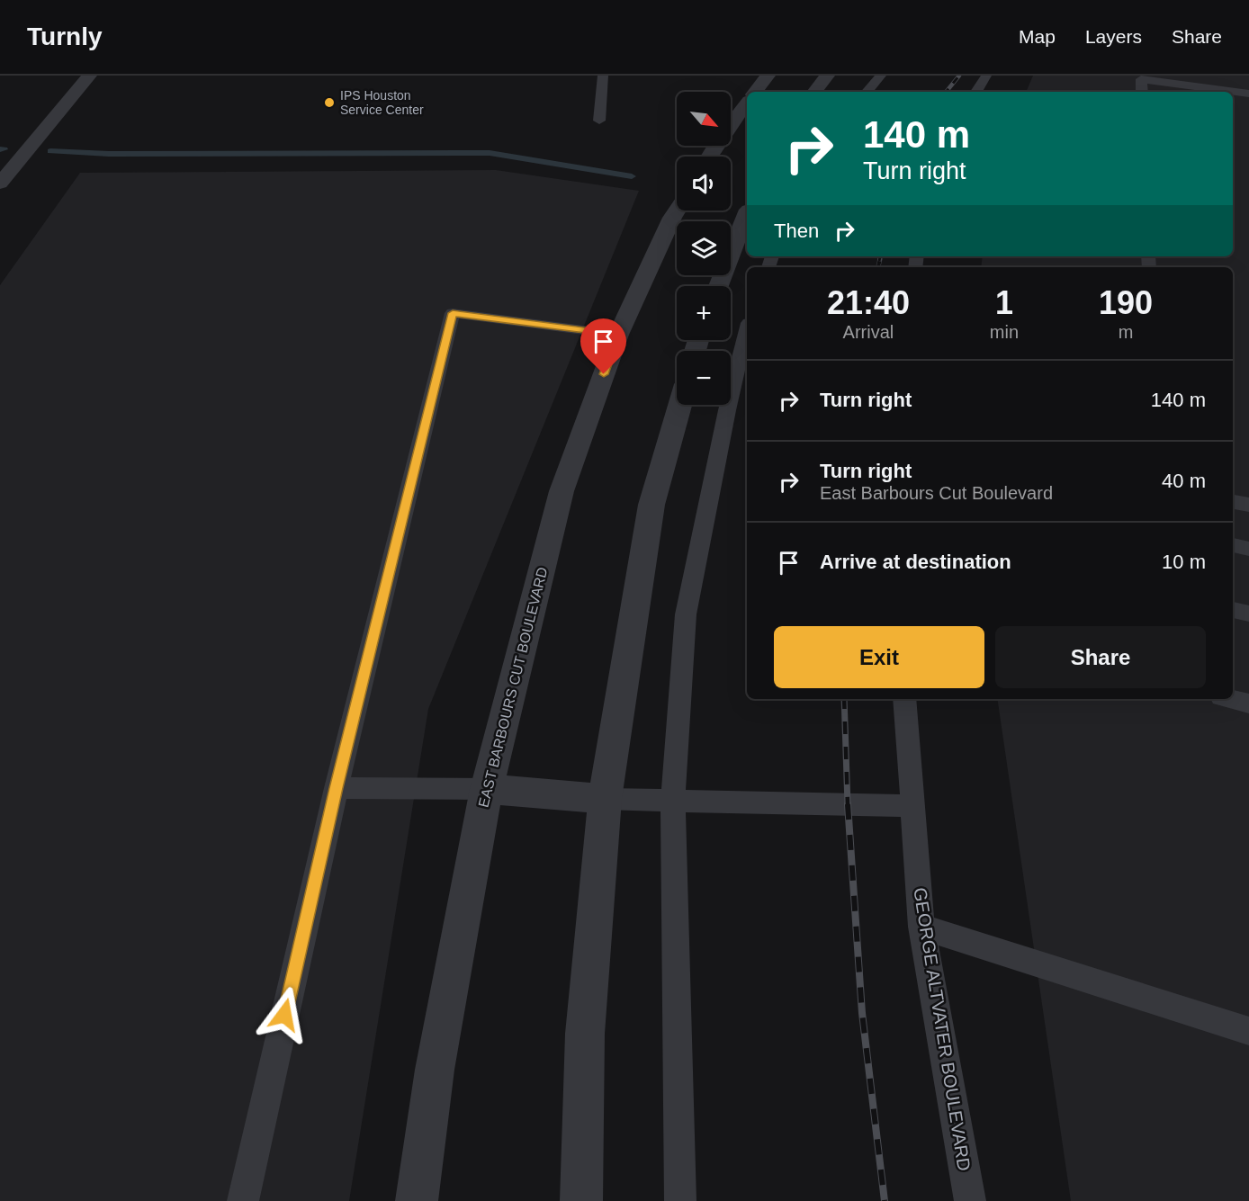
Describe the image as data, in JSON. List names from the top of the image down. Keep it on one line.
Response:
{"streets":{"street":["EAST BARBOURS CUT BOULEVARD"],"lane":["GEORGE ALTVATER BOULEVARD"]},"places":["IPS Houston Service Center"],"north":"bottom right","page":{"header":"Turnly","nav":["Map","Layers","Share"],"map_buttons":["+","−"],"turn":["140 m","Turn right"],"then":"Then","eta":["21:40","Arrival","1","min","190","m"],"list":[{"name":"Turn right","value":"140 m"},{"name":"Turn right","note":"East Barbours Cut Boulevard","value":"40 m"},{"name":"Arrive at destination","value":"10 m"}],"buttons":["Exit","Share"]}}
